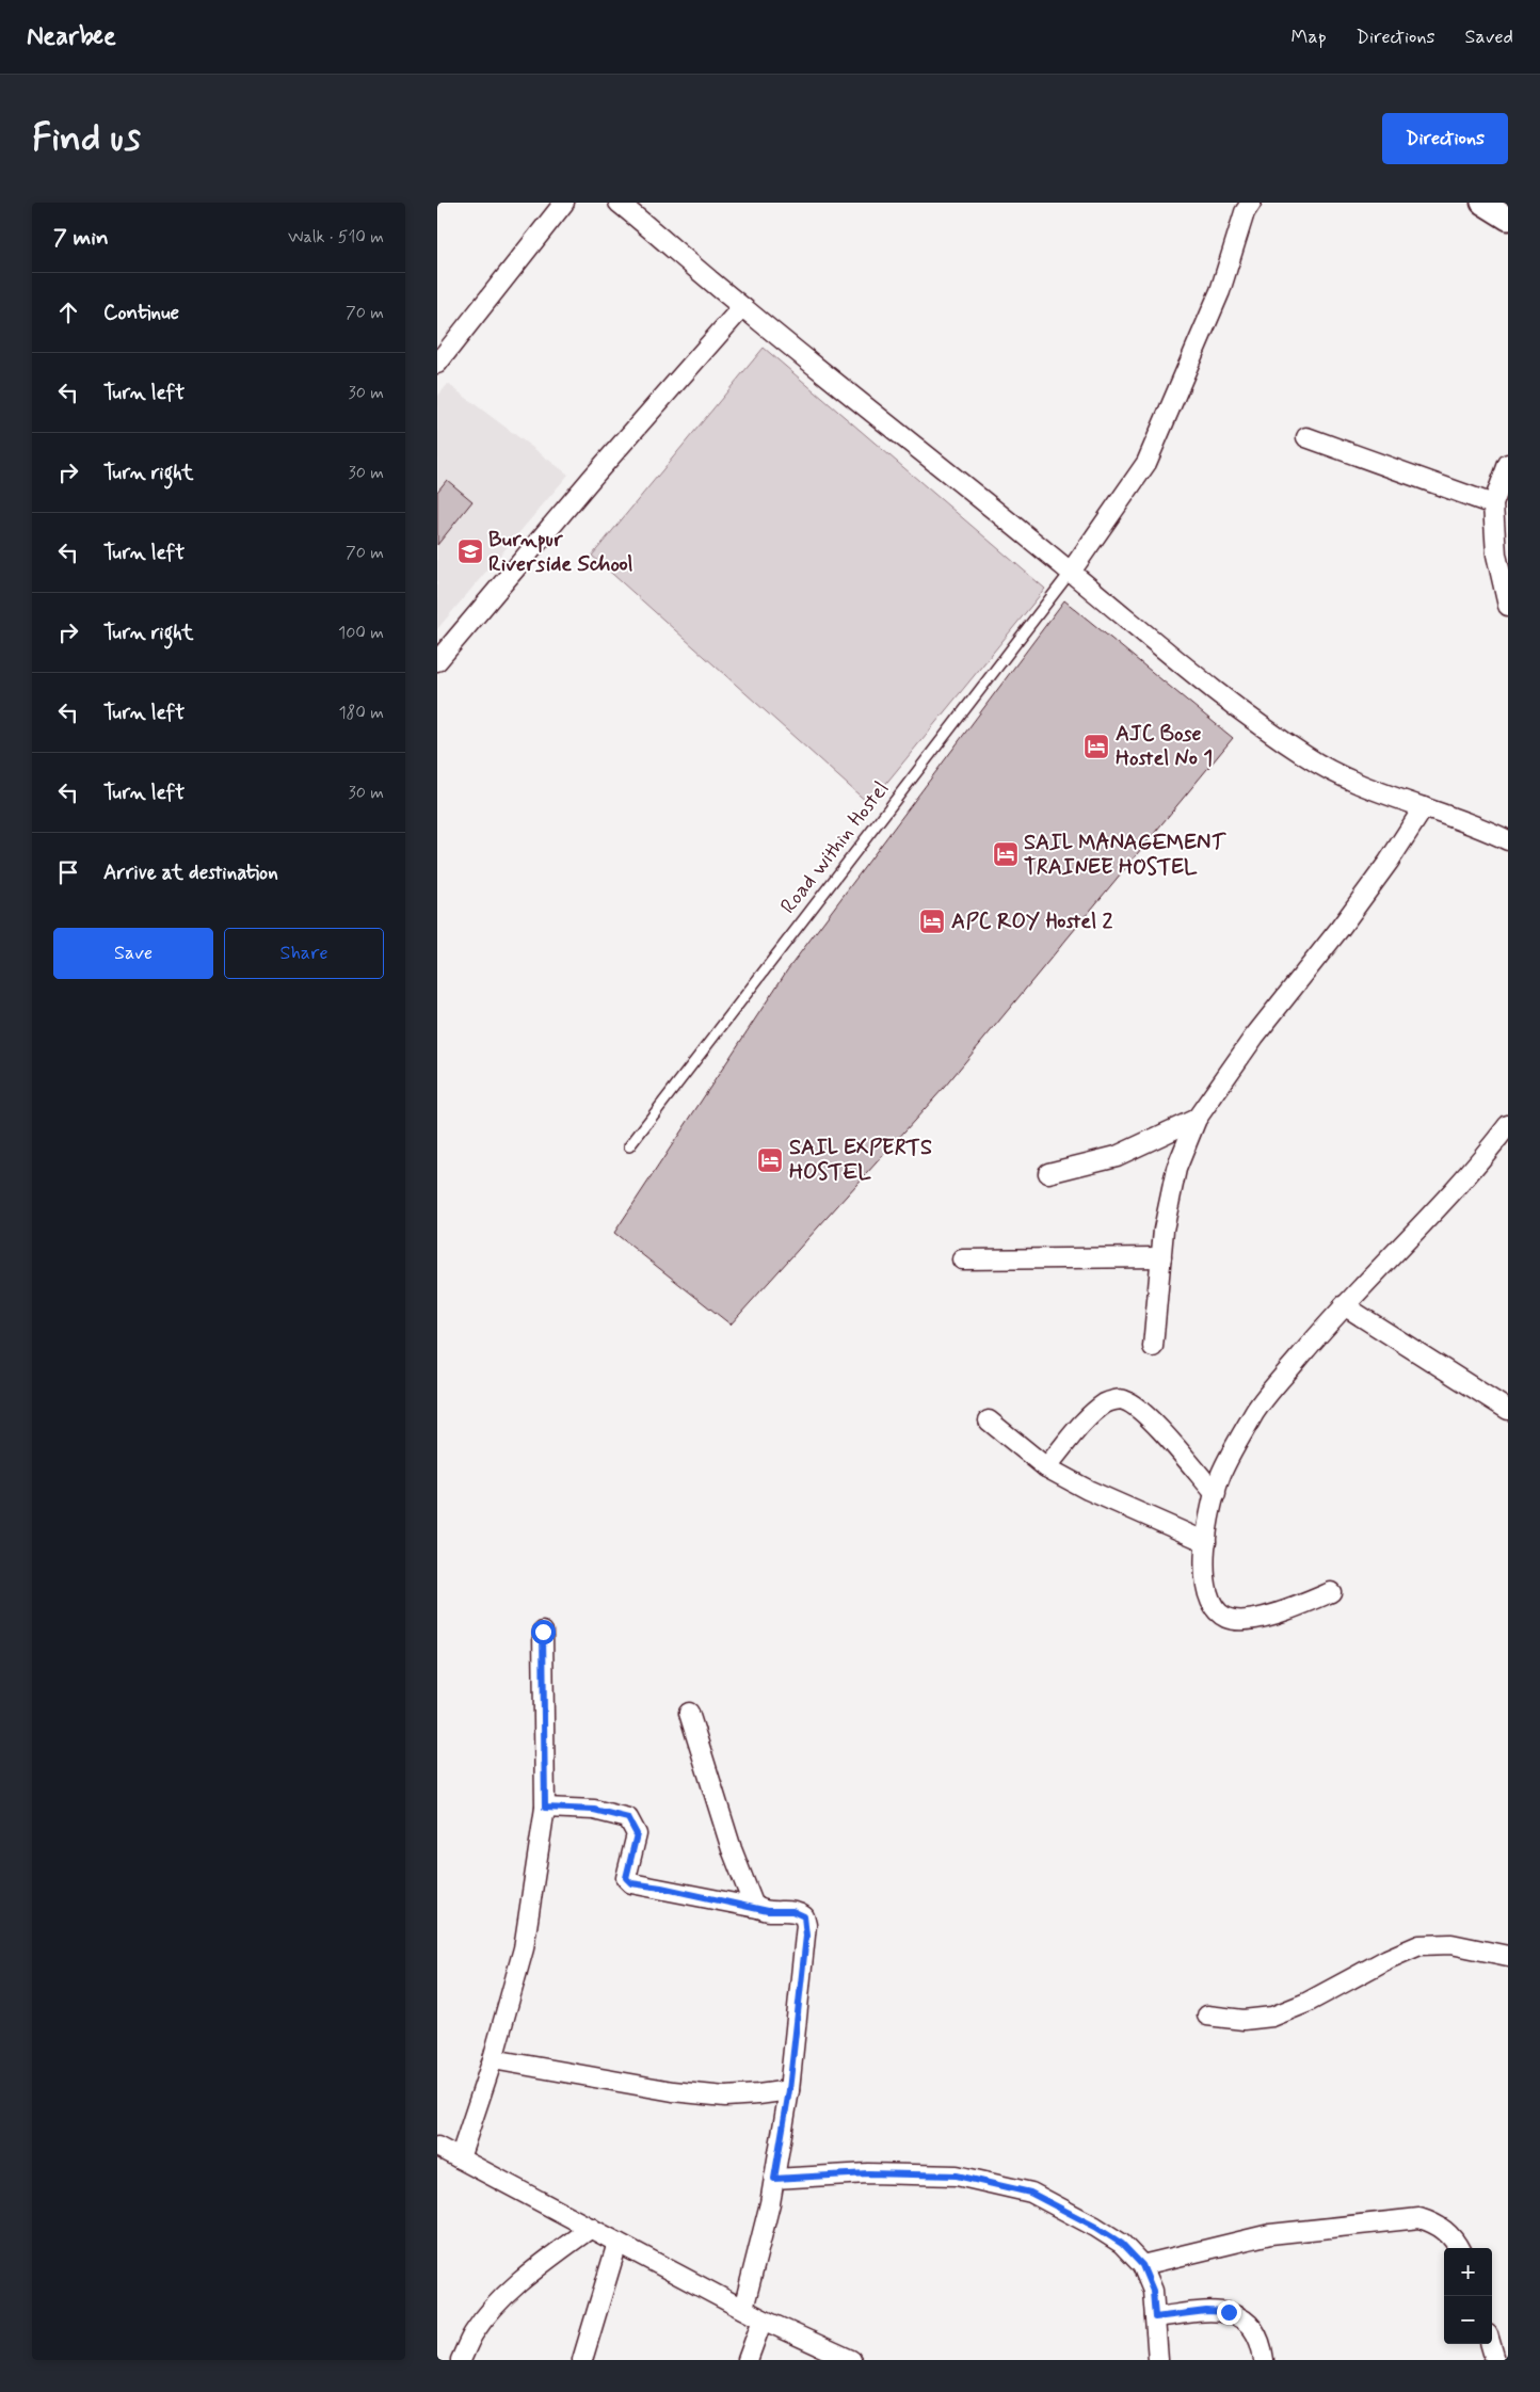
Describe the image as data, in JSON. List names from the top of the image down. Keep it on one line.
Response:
{"streets":{"lane":["Road within Hostel"]},"places":{"school or university":["Burnpur Riverside School"],"hotel":["AJC Bose Hostel No 1","SAIL MANAGEMENT TRAINEE HOSTEL","APC ROY Hostel 2","SAIL EXPERTS HOSTEL"]},"page":{"header":"Nearbee","nav":["Map","Directions","Saved"],"buttons":["Directions",["Save","Share"]],"title":"Find us","heading":["7 min","Walk · 510 m"],"list":[["Continue","70 m"],["Turn left","30 m"],["Turn right","30 m"],["Turn left","70 m"],["Turn right","100 m"],["Turn left","180 m"],["Turn left","30 m"],"Arrive at destination"],"map_buttons":["+","−"]}}
